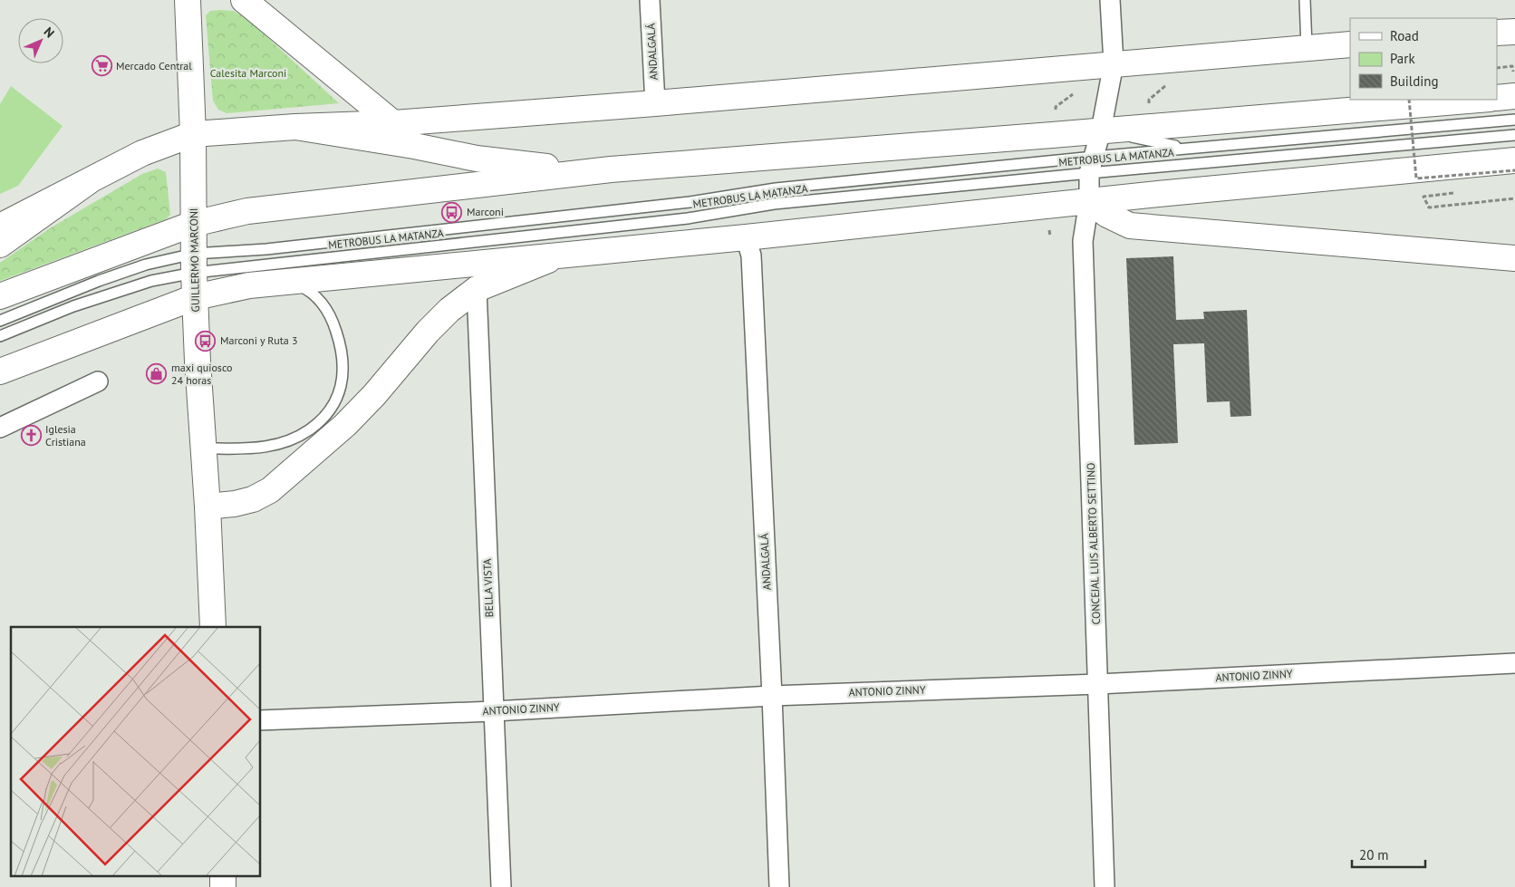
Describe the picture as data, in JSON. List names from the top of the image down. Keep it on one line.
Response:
{"streets":{"main road":["GUILLERMO MARCONI"],"street":["ANDALGALÁ","CONCEJAL LUIS ALBERTO SETTINO","BELLA VISTA","ANTONIO ZINNY"],"lane":["METROBUS LA MATANZA"]},"crossings":[["ANDALGALÁ","ANTONIO ZINNY"],["METROBUS LA MATANZA","GUILLERMO MARCONI"],["METROBUS LA MATANZA","CONCEJAL LUIS ALBERTO SETTINO"],["CONCEJAL LUIS ALBERTO SETTINO","ANTONIO ZINNY"],["BELLA VISTA","ANTONIO ZINNY"]],"parks":["Calesita Marconi"],"places":{"supermarket":["Mercado Central"],"bus stop":["Marconi","Marconi y Ruta 3"],"shop":["maxi quiosco 24 horas"],"church":["Iglesia Cristiana"]},"legend":["Road","Park","Building"],"scale_bar":"20 m","north":"top right"}
